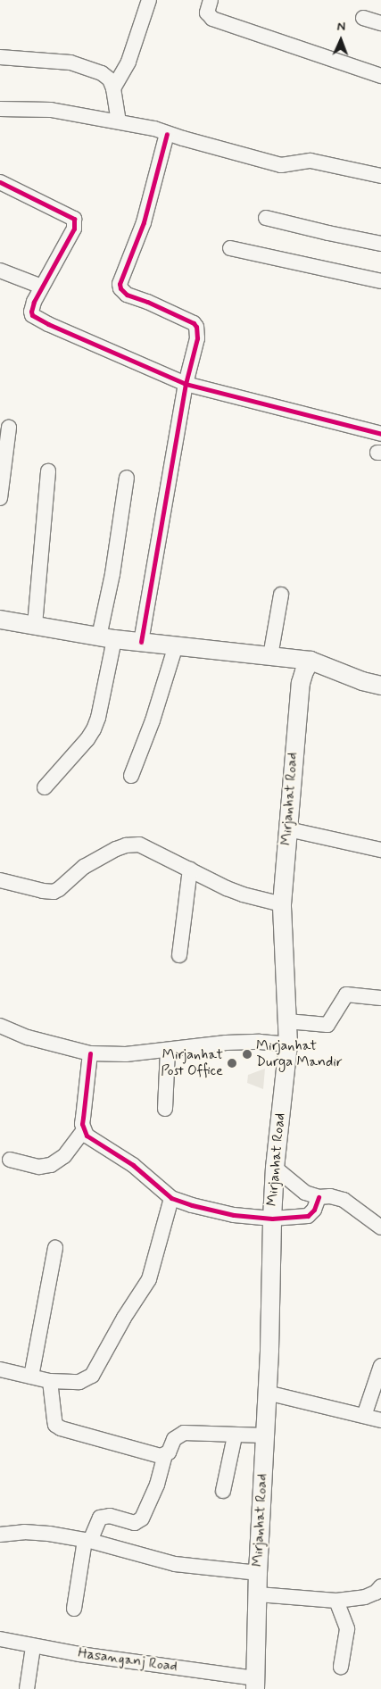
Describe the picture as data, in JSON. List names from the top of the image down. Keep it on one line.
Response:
{"streets":{"main road":["Mirjanhat Road"],"street":["Hasanganj Road"]},"crossings":[["Mirjanhat Road","Hasanganj Road"]],"places":["Mirjanhat Durga Mandir","Mirjanhat Post Office"],"north":"top"}
